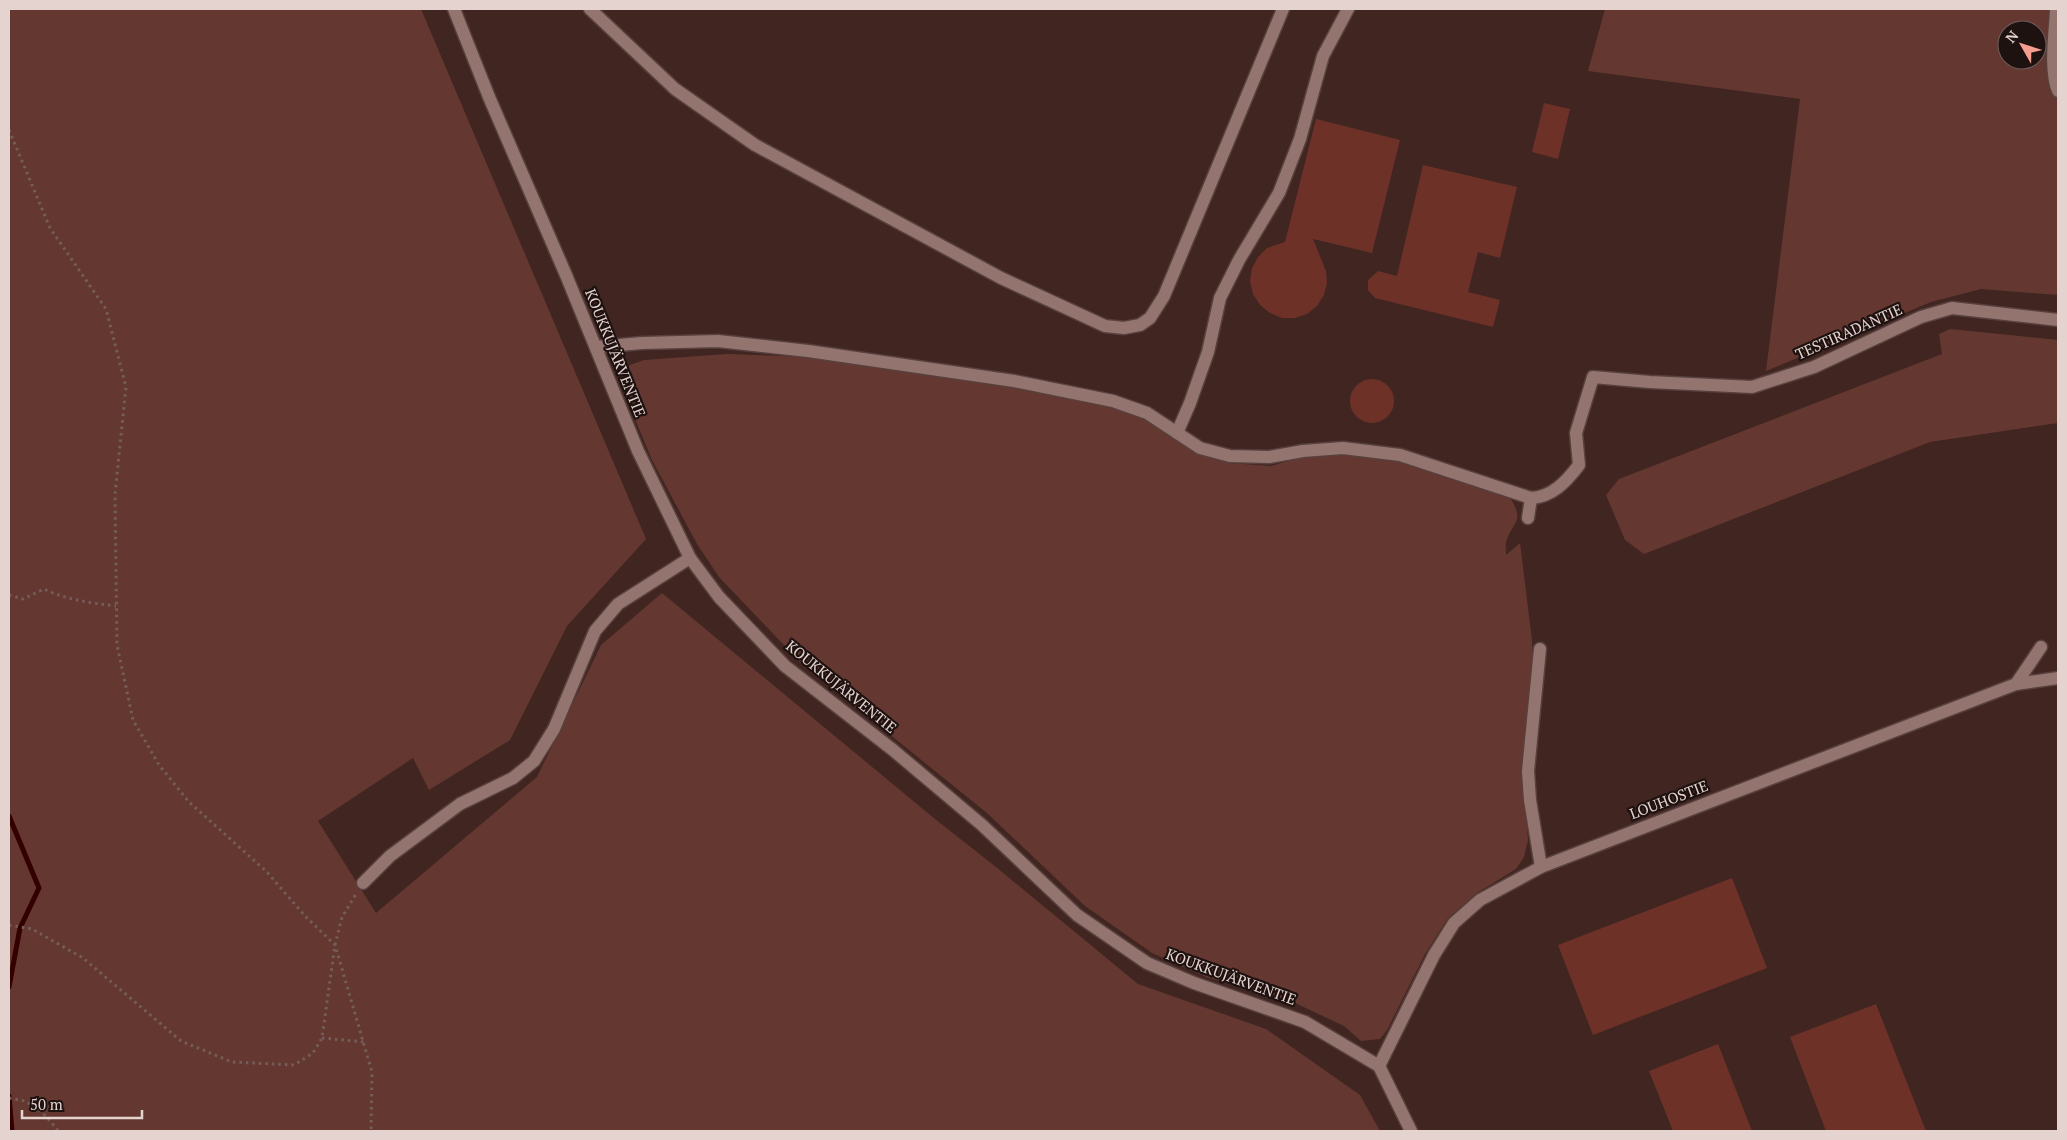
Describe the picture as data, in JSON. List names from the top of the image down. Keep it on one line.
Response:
{"streets":{"street":["TESTIRADANTIE","KOUKKUJÄRVENTIE","LOUHOSTIE"]},"crossings":[["KOUKKUJÄRVENTIE","LOUHOSTIE"]],"scale_bar":"50 m","north":"top left"}
